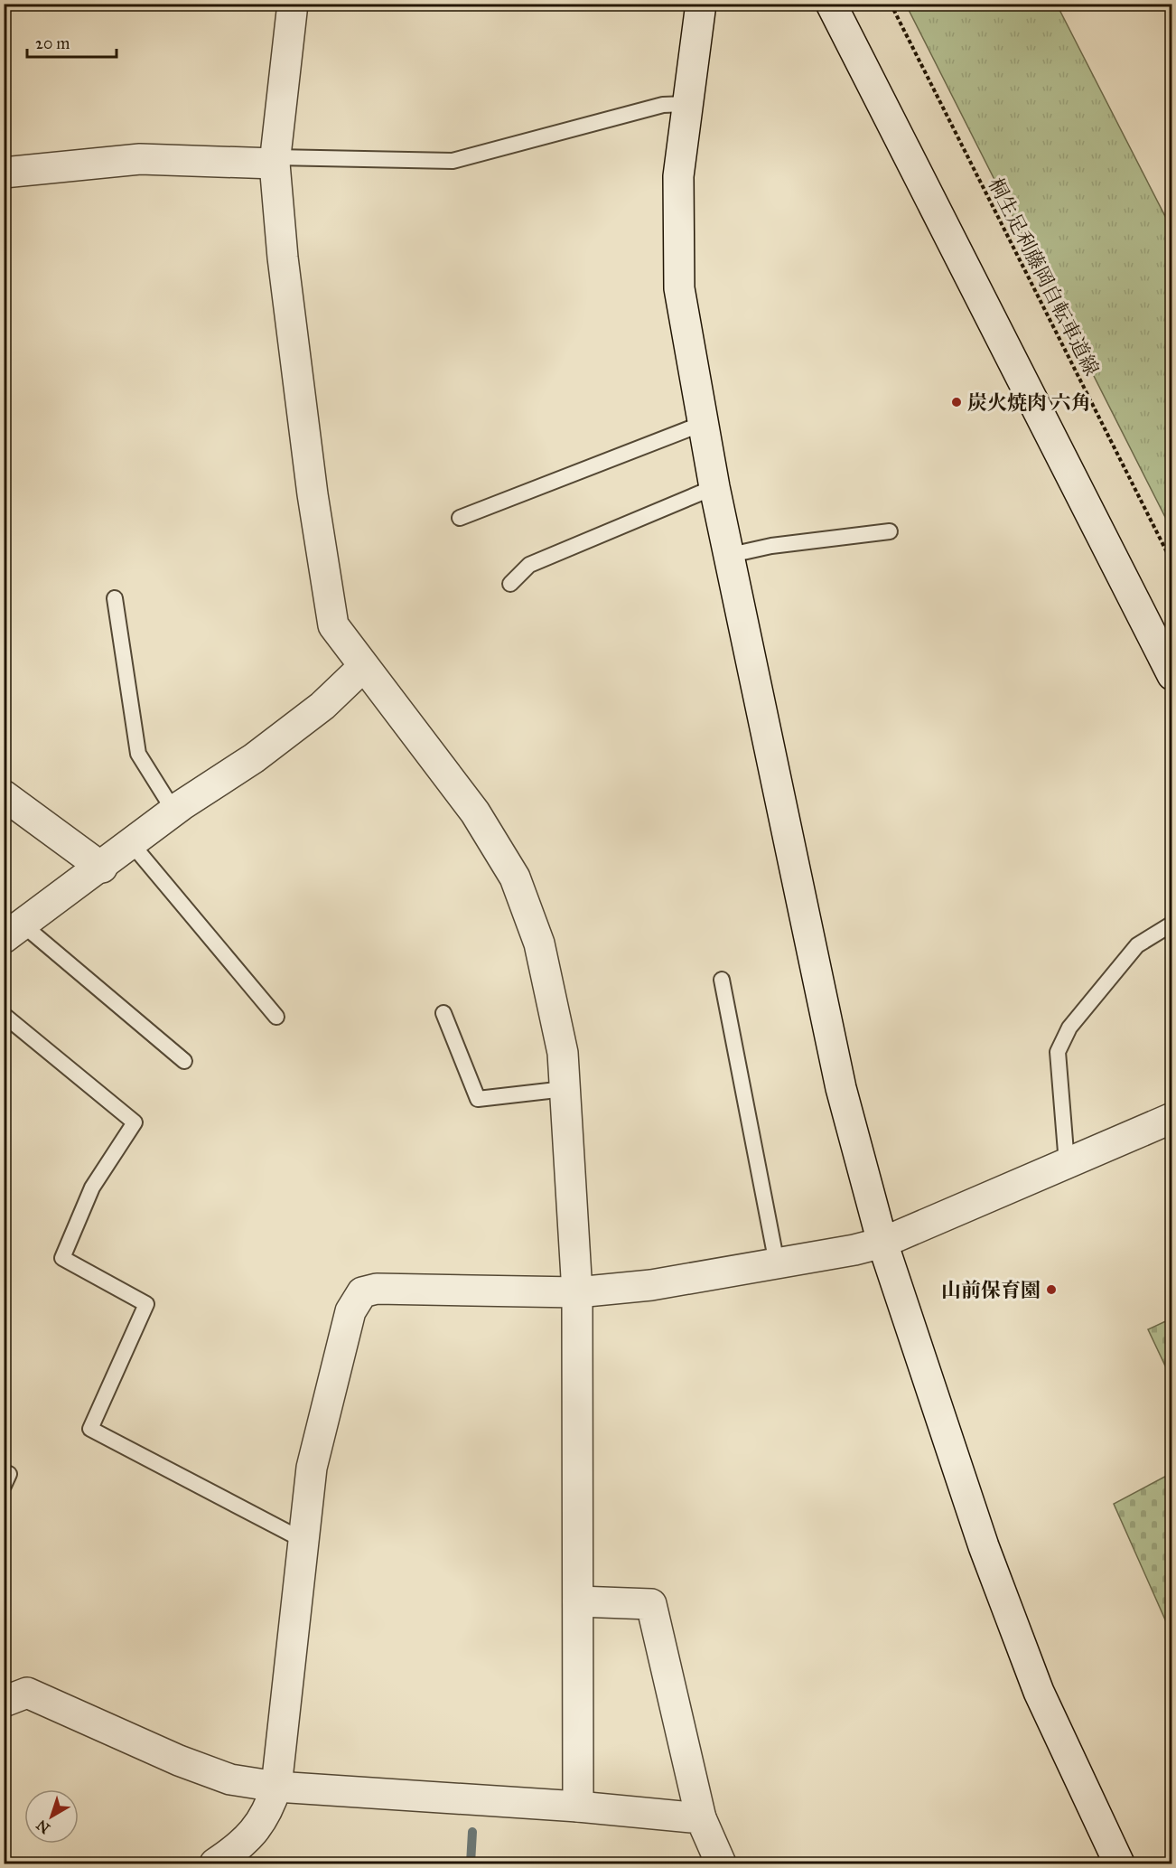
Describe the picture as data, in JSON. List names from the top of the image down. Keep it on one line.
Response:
{"streets":{"path":["桐生足利藤岡自転車道線"]},"places":["炭火焼肉 六角","山前保育園"],"scale_bar":"20 m","north":"bottom left"}
